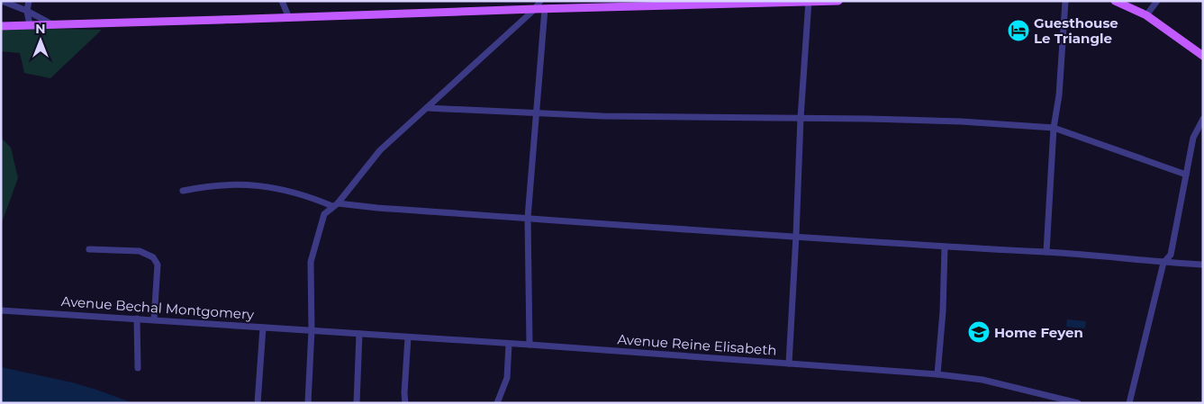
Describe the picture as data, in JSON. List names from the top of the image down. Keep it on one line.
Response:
{"streets":{"street":["Avenue Bechal Montgomery","Avenue Reine Elisabeth"]},"crossings":[["Avenue Bechal Montgomery","Avenue Reine Elisabeth"]],"places":{"hotel":["Guesthouse Le Triangle"],"school or university":["Home Feyen"]},"north":"top"}
